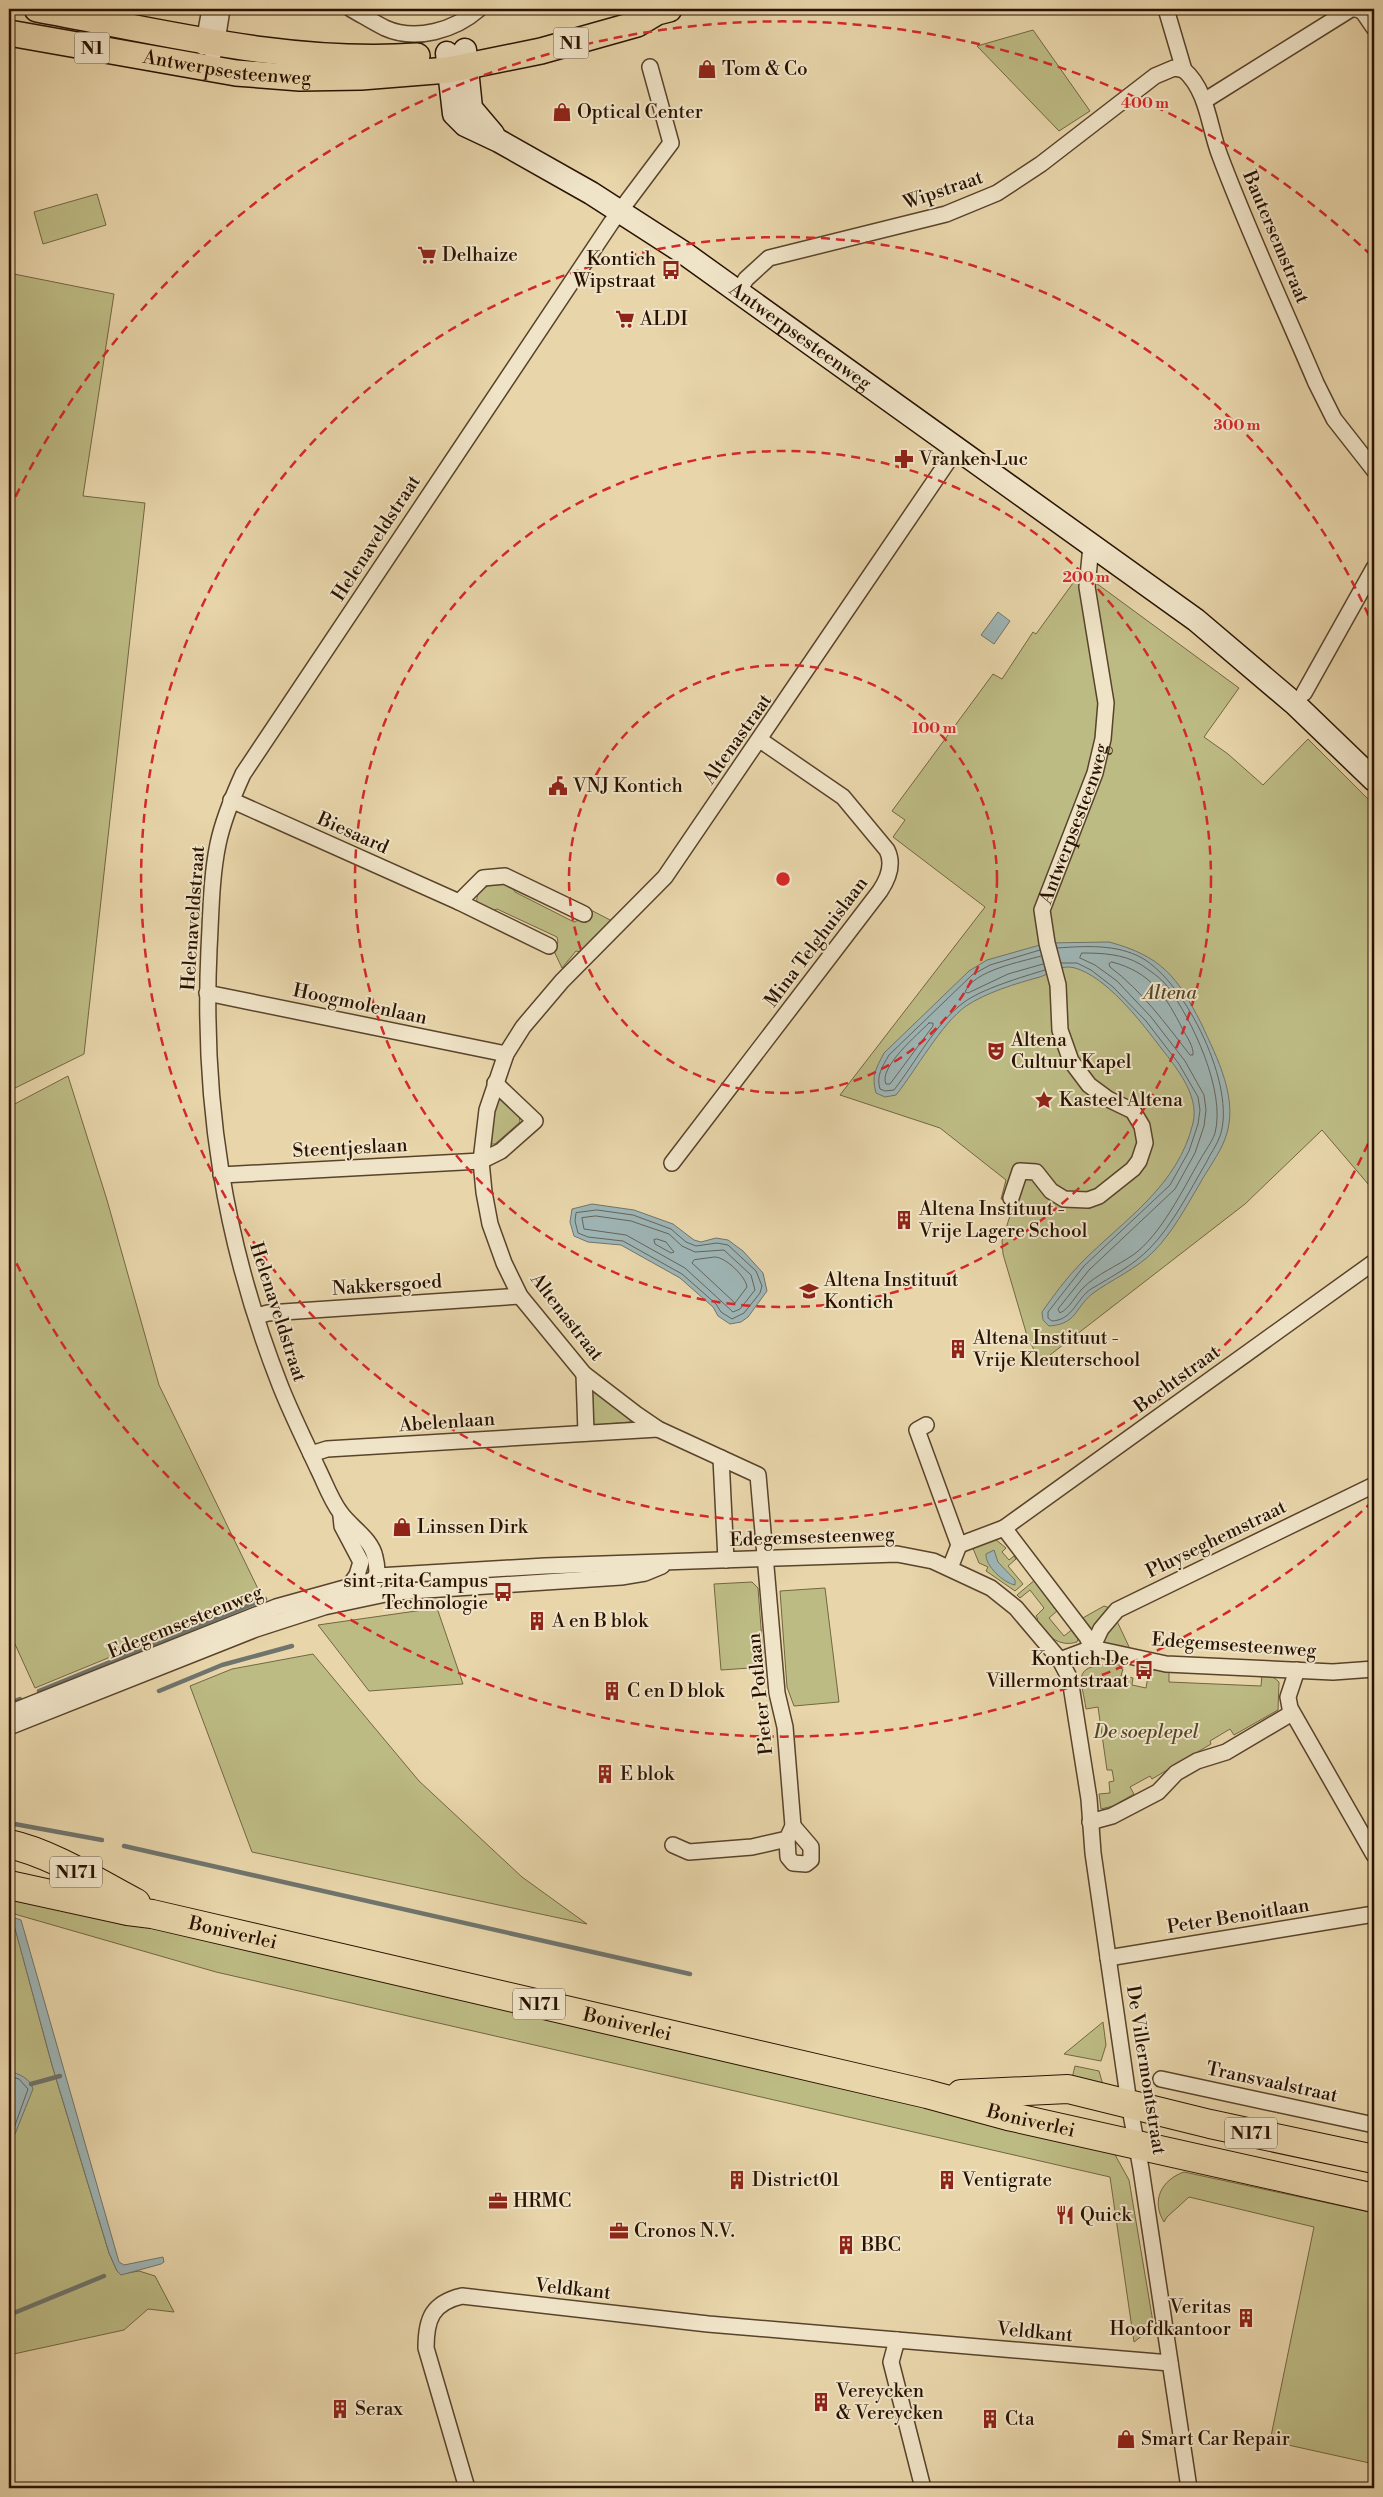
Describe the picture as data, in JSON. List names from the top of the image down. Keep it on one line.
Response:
{"streets":{"highway":["N171","Boniverlei"],"main road":["N1","Antwerpsesteenweg"],"street":["Wipstraat","Bautersemstraat","Helenaveldstraat","Altenastraat","Biesaard","Mina Telghuislaan","Hoogmolenlaan","Steentjeslaan","Nakkersgoed","Bochtstraat","Abelenlaan","Edegemsesteenweg","Pluyseghemstraat","Pieter Potlaan","Peter Benoitlaan","De Villermontstraat","Transvaalstraat","Veldkant"]},"crossings":[["N1","Antwerpsesteenweg"],["Antwerpsesteenweg","Wipstraat"],["Antwerpsesteenweg","Helenaveldstraat"],["Antwerpsesteenweg","Altenastraat"],["Wipstraat","Bautersemstraat"],["Helenaveldstraat","Biesaard"],["Helenaveldstraat","Hoogmolenlaan"],["Helenaveldstraat","Steentjeslaan"],["Helenaveldstraat","Nakkersgoed"],["Helenaveldstraat","Abelenlaan"],["Helenaveldstraat","Edegemsesteenweg"],["Altenastraat","Mina Telghuislaan"],["Altenastraat","Hoogmolenlaan"],["Altenastraat","Steentjeslaan"],["Altenastraat","Nakkersgoed"],["Altenastraat","Abelenlaan"],["Altenastraat","Edegemsesteenweg"],["Altenastraat","Pieter Potlaan"],["Edegemsesteenweg","Pluyseghemstraat"],["Edegemsesteenweg","Pieter Potlaan"],["Edegemsesteenweg","De Villermontstraat"],["N171","Boniverlei"],["N171","De Villermontstraat"],["Peter Benoitlaan","De Villermontstraat"],["Boniverlei","De Villermontstraat"],["De Villermontstraat","Veldkant"]],"parks":["Altena","De soeplepel"],"places":{"shop":["Tom & Co","Optical Center","Linssen Dirk","Smart Car Repair"],"supermarket":["Delhaize","ALDI"],"bus stop":["Kontich Wipstraat","sint-rita Campus Technologie","Kontich De Villermontstraat"],"pharmacy":["Vranken Luc"],"public building":["VNJ Kontich"],"theatre":["Altena Cultuur Kapel"],"place":["Kasteel Altena"],"building":["Altena Instituut - Vrije Lagere School","Altena Instituut - Vrije Kleuterschool","A en B blok","C en D blok","E blok","District01","Ventigrate","BBC","Veritas Hoofdkantoor","Vereycken & Vereycken","Serax","Cta"],"school or university":["Altena Instituut Kontich"],"office":["HRMC","Cronos N.V."],"restaurant":["Quick"]},"rings":["400 m","300 m","200 m","100 m"]}
